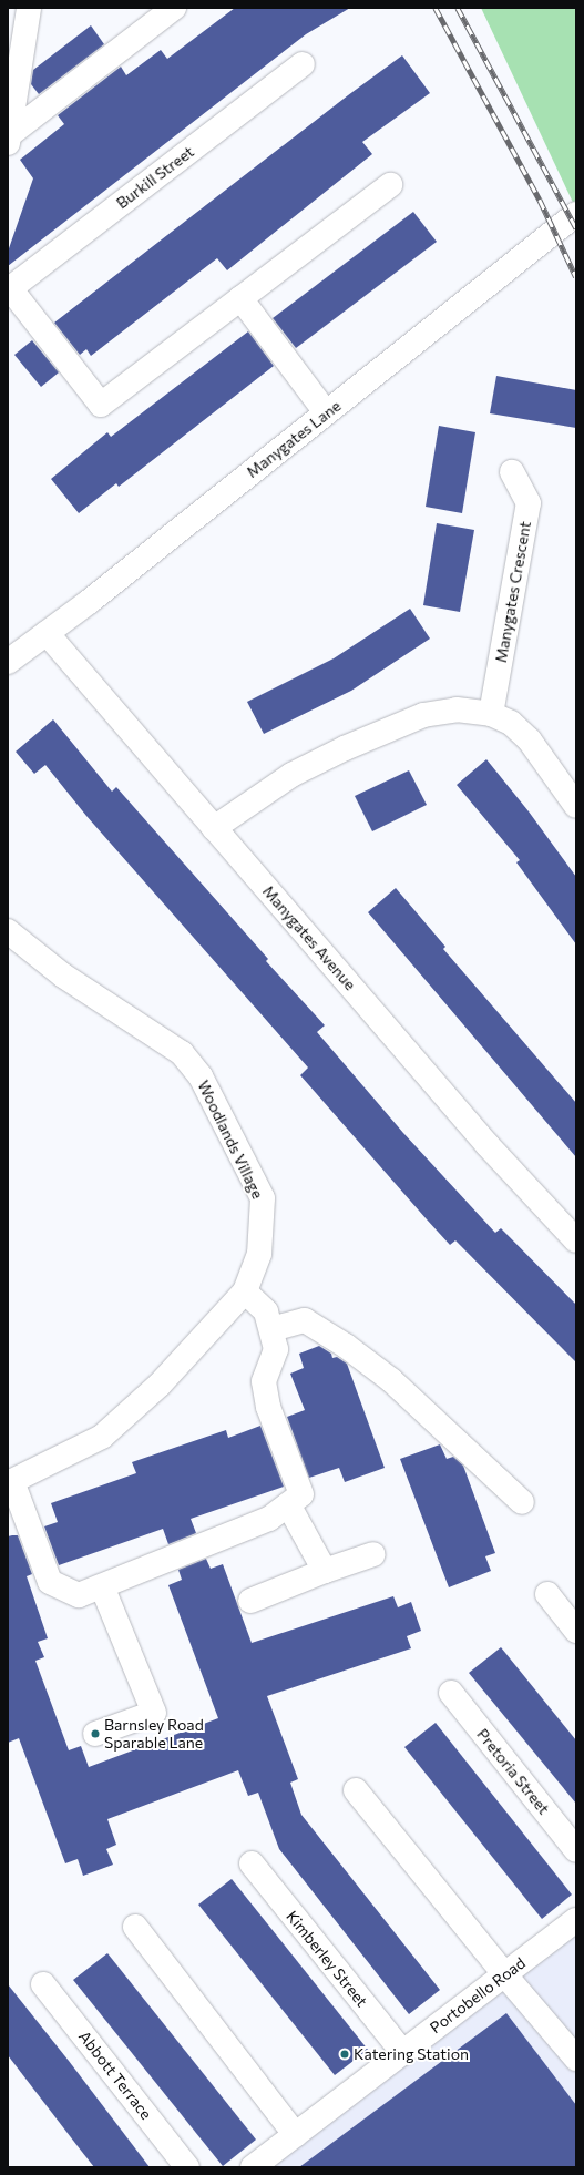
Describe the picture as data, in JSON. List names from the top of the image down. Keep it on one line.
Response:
{"streets":{"street":["Burkill Street","Manygates Lane","Manygates Crescent","Manygates Avenue","Woodlands Village","Pretoria Street","Kimberley Street","Portobello Road","Abbott Terrace"]},"crossings":[["Manygates Lane","Manygates Avenue"],["Kimberley Street","Portobello Road"]],"places":["Barnsley Road Sparable Lane","Katering Station"]}
